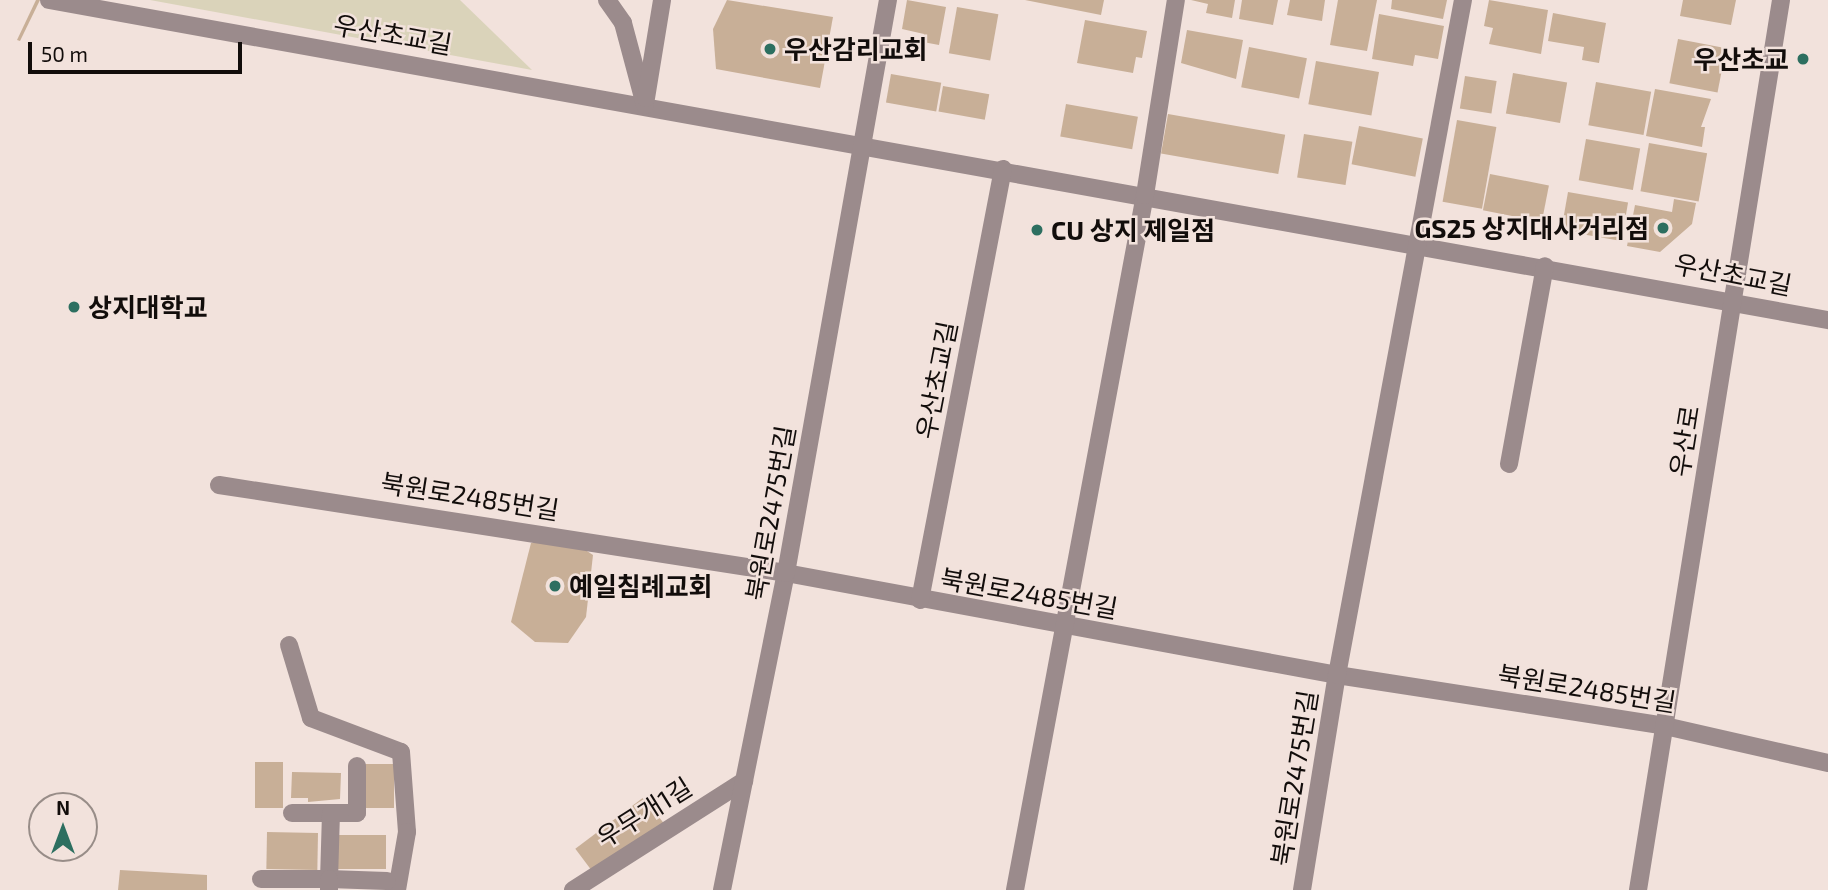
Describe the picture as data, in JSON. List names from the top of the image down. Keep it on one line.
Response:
{"streets":{"street":["우산초교길","우산로","북원로2485번길","북원로2475번길","우무개1길"]},"crossings":[["우산초교길","우산로"],["우산초교길","북원로2485번길"],["우산초교길","북원로2475번길"],["우산로","북원로2485번길"],["북원로2485번길","북원로2475번길"],["북원로2475번길","우무개1길"]],"places":["우산감리교회","우산초교","GS25 상지대사거리점","CU 상지 제일점","상지대학교","예일침례교회"],"scale_bar":"50 m","north":"top"}
